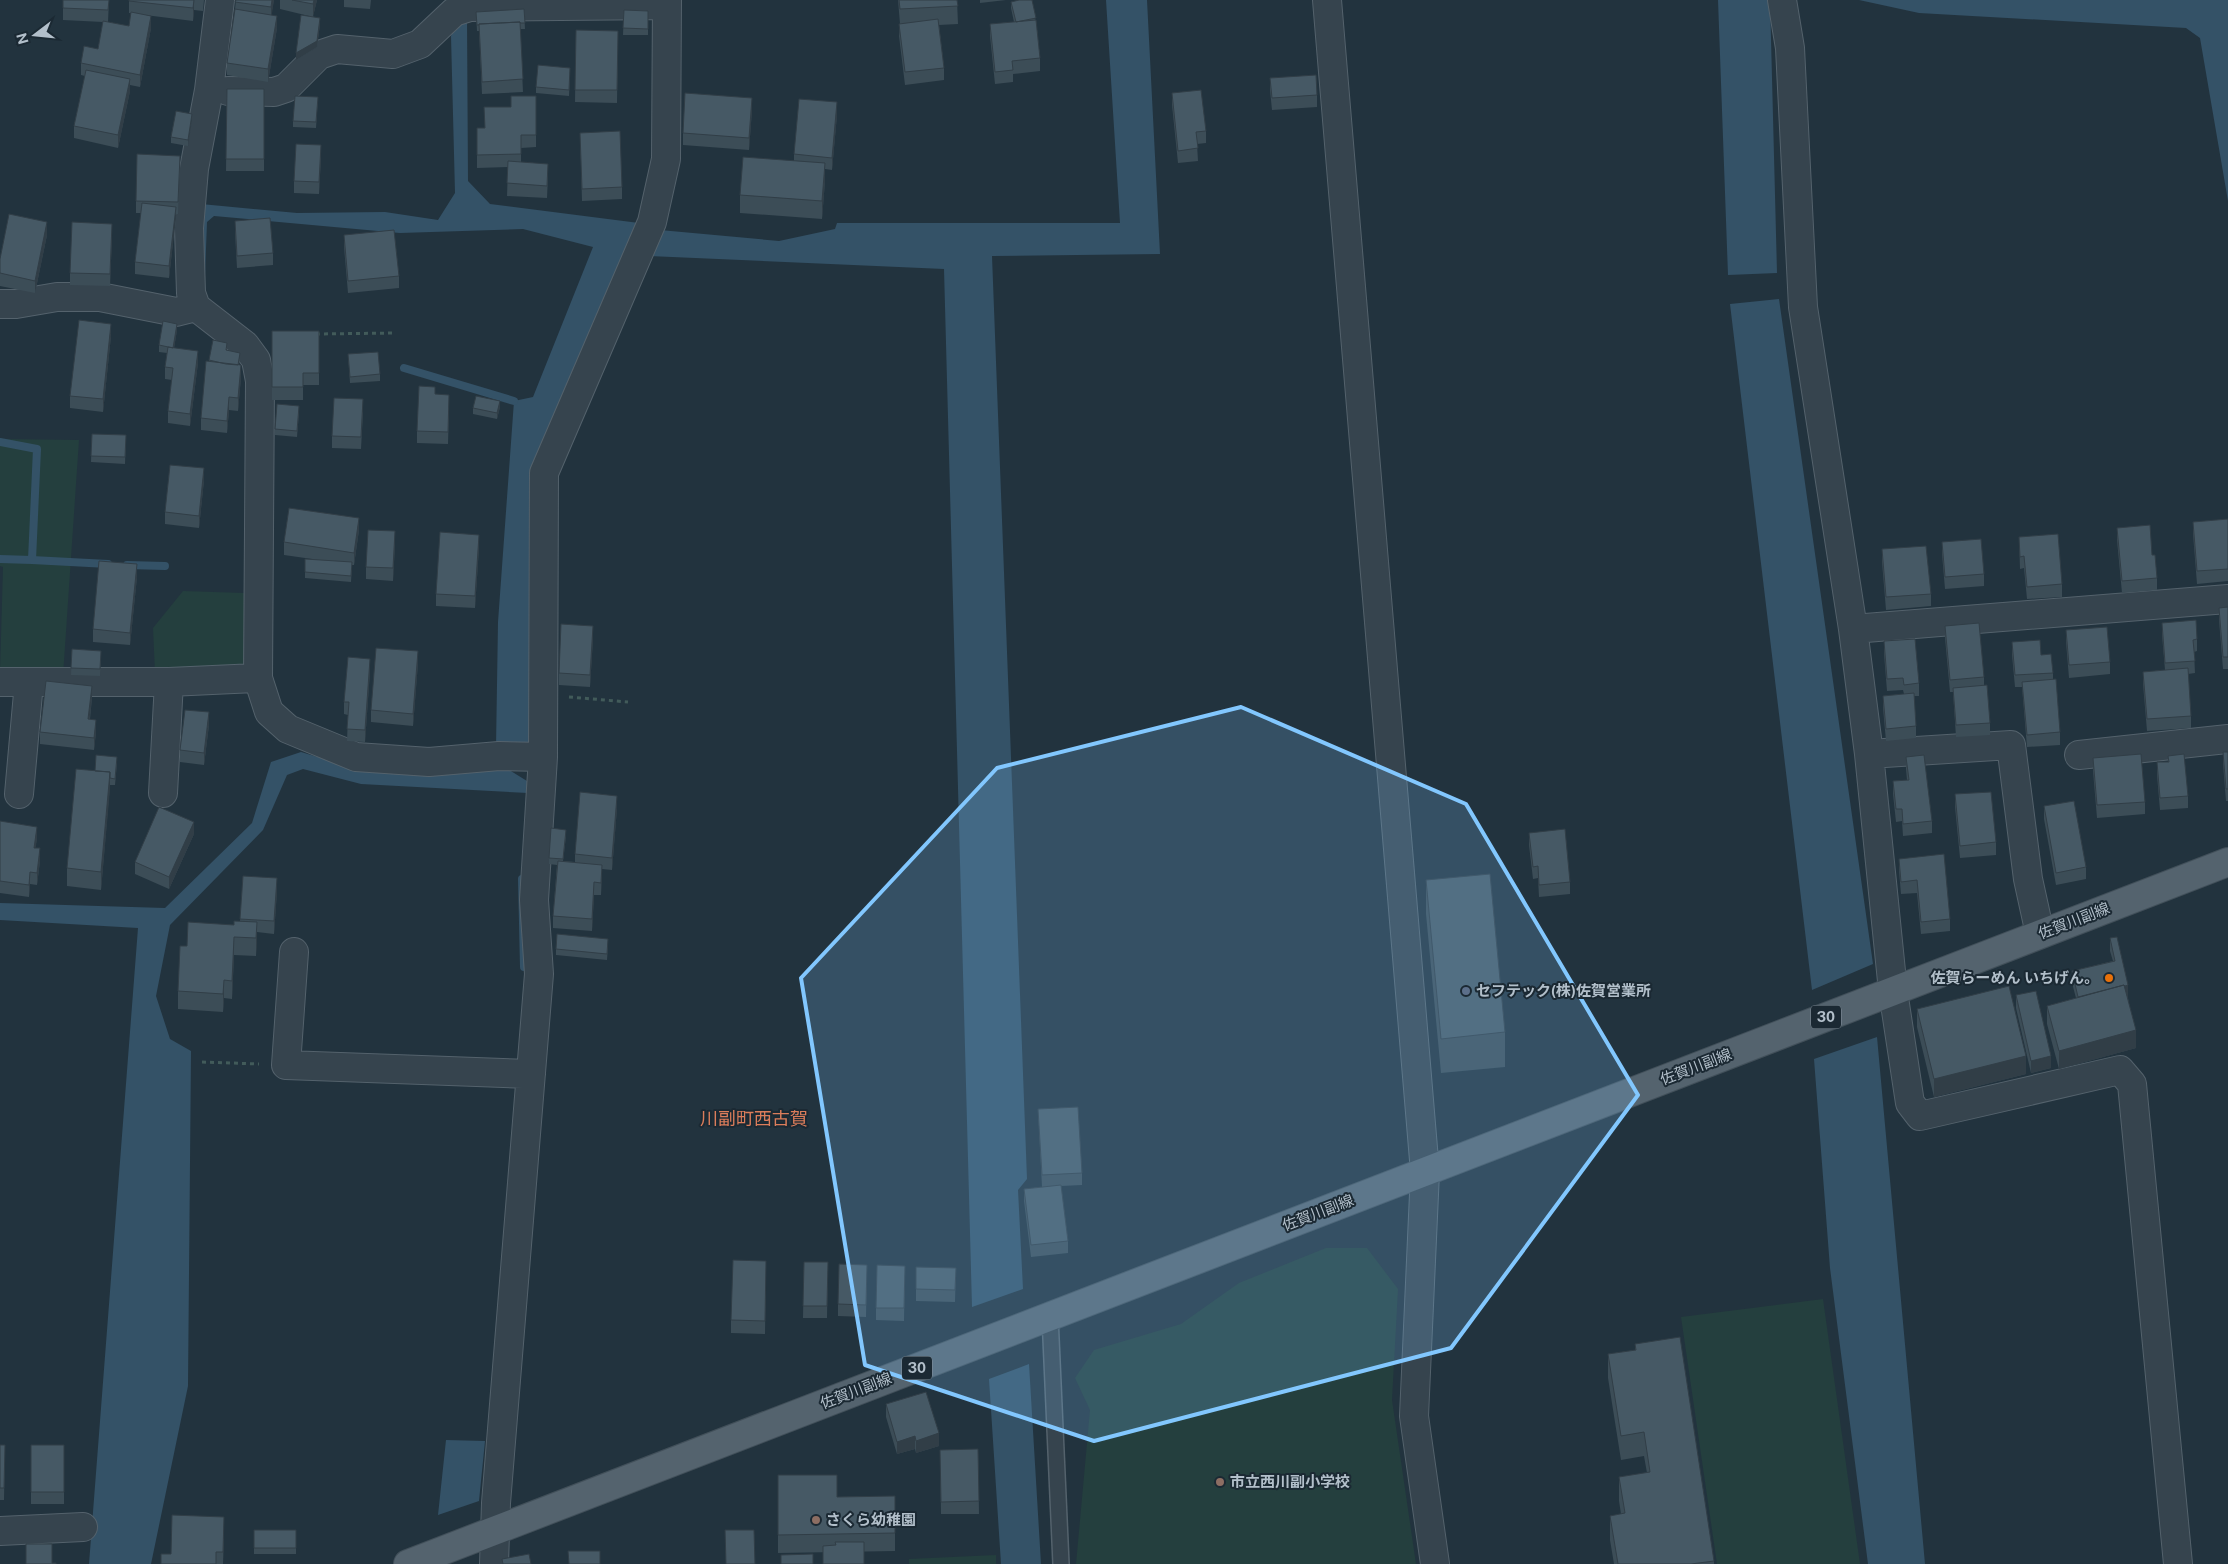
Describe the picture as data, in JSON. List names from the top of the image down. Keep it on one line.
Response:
{"streets":{"main road":["佐賀川副線","30"]},"districts":["川副町西古賀"],"places":["佐賀らーめん いちげん。","セフテック(株)佐賀営業所","市立西川副小学校","さくら幼稚園"],"north":"left"}
